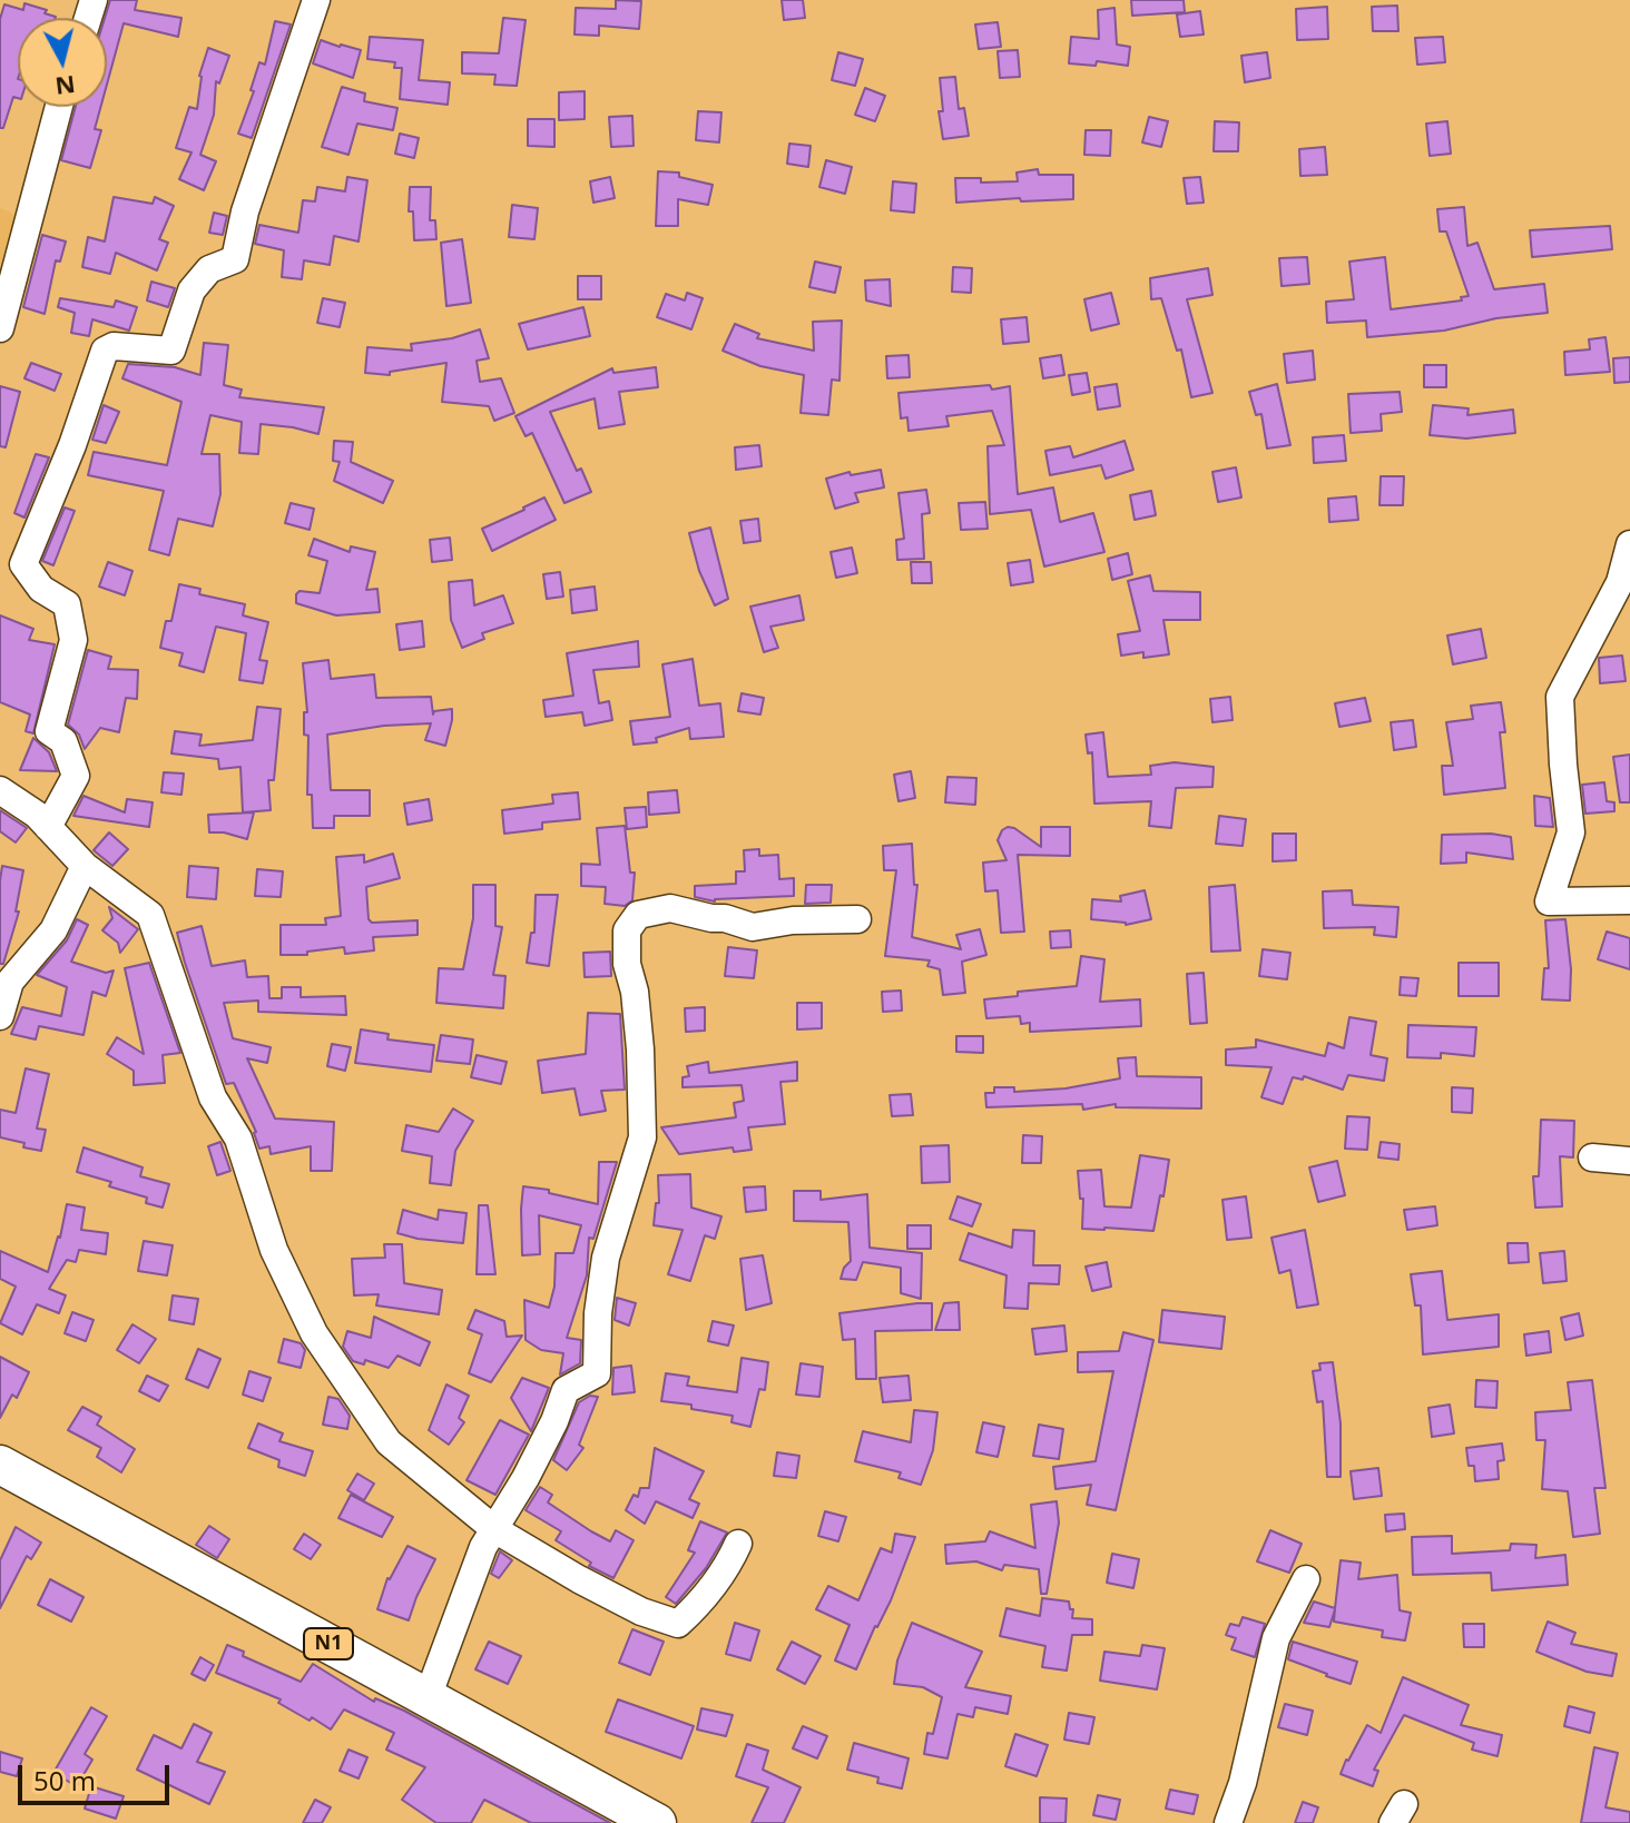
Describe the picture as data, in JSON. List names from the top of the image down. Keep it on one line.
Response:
{"streets":{"highway":["N1"]},"scale_bar":"50 m","north":"bottom"}
